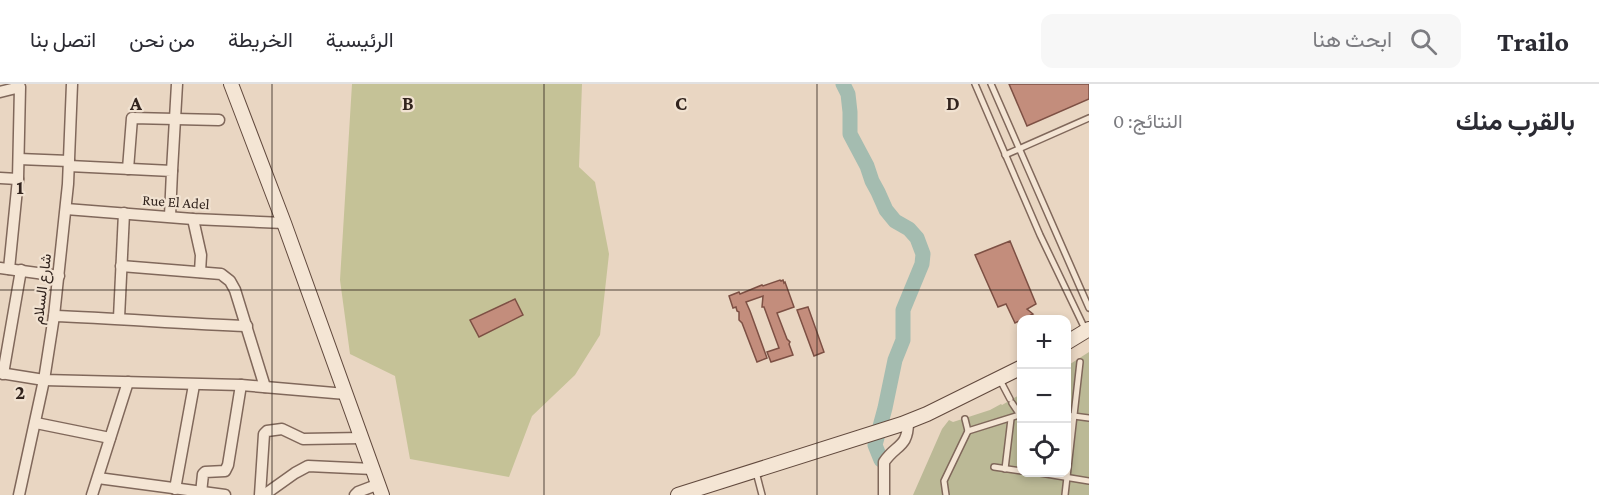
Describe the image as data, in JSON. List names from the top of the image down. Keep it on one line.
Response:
{"streets":{"street":["Rue El Adel","شارع السلام"]},"crossings":[["Rue El Adel","شارع السلام"]],"page":{"header":"Trailo","search":"ابحث هنا","nav":["الرئيسية","الخريطة","من نحن","اتصل بنا"],"heading":["بالقرب منك","النتائج: 0"],"map_buttons":["+","−"]},"grid":{"columns":["A","B","C","D"],"rows":["1","2"]}}
